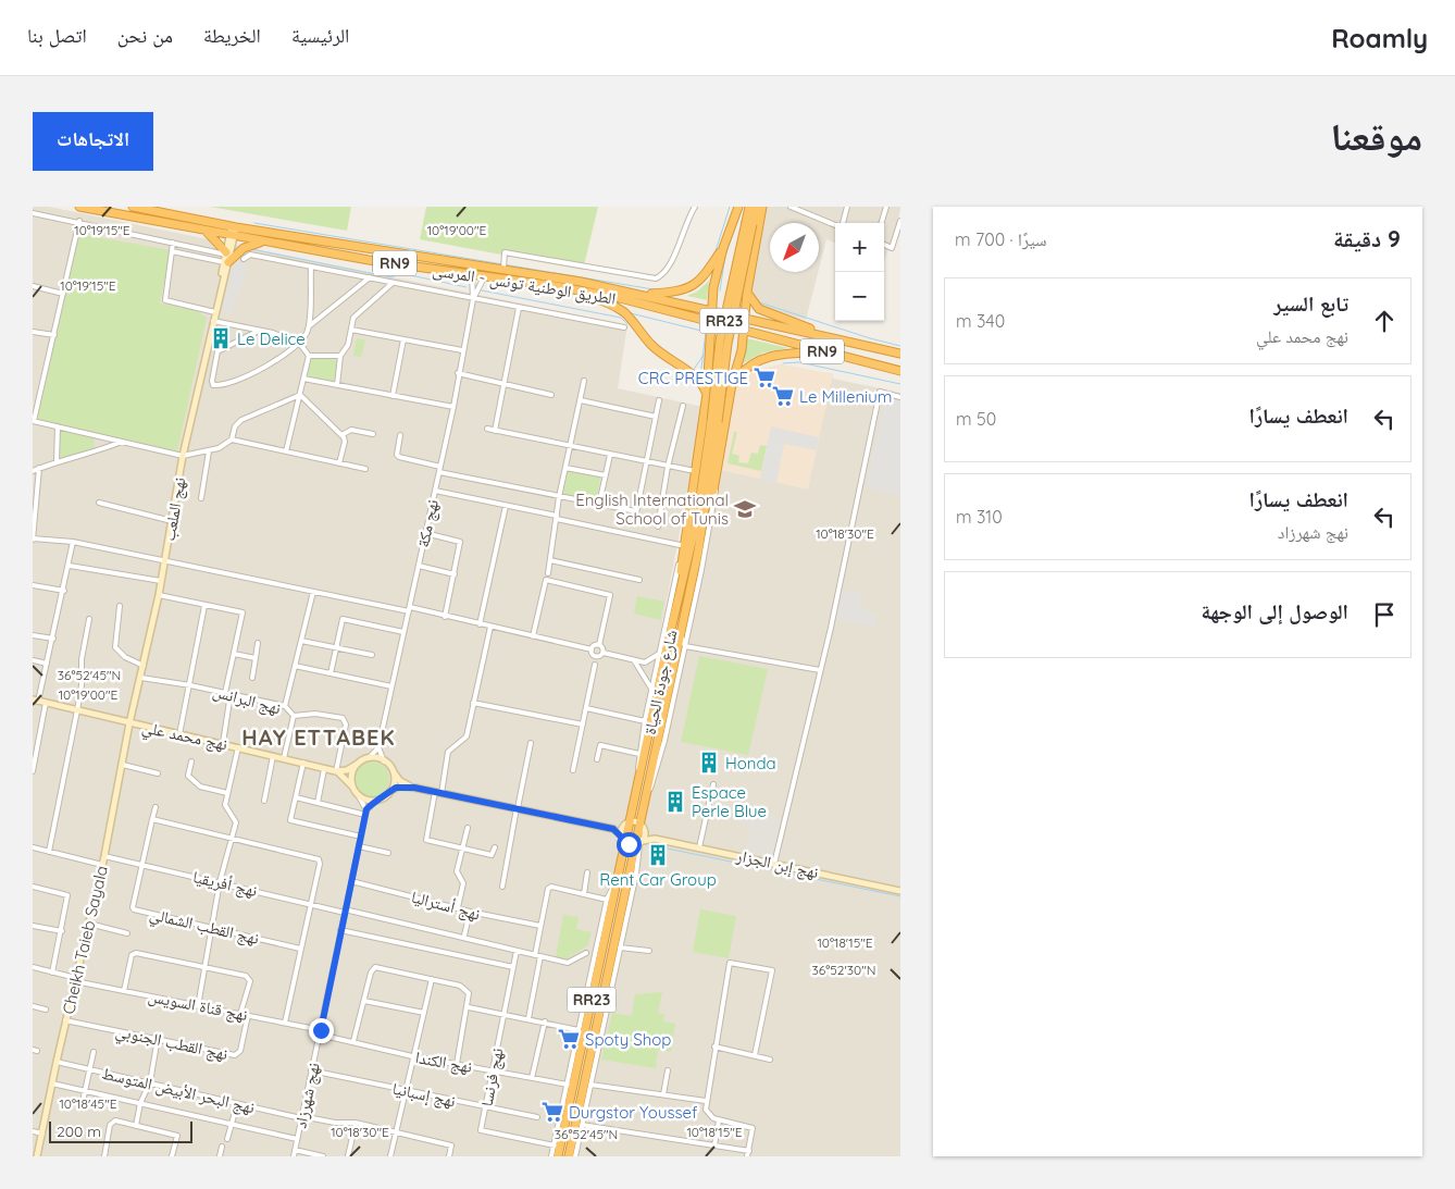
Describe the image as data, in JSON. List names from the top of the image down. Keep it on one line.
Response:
{"streets":{"highway":["RN9","الطريق الوطنية تونس - المرسى","RR23","شارع جودة الحياة"],"street":["نهج الملعب","نهج مكة","نهج البرانس","نهج محمد علي","نهج إبن الجزار","نهج أفريقيا","نهج أستراليا","نهج القطب الشمالي","Cheikh Taieb Sayala","نهج قناة السويس","نهج القطب الجنوبي","نهج الكندا","نهج فرنسا","نهج البحر الأبيض المتوسط","نهج إسبانيا","نهج شهرزاد"]},"crossings":[["الطريق الوطنية تونس - المرسى","نهج الملعب"],["نهج الملعب","نهج البرانس"],["نهج الملعب","نهج محمد علي"],["نهج الملعب","Cheikh Taieb Sayala"],["نهج البرانس","نهج محمد علي"],["نهج محمد علي","Cheikh Taieb Sayala"],["نهج أفريقيا","نهج القطب الشمالي"],["نهج أفريقيا","Cheikh Taieb Sayala"],["نهج أفريقيا","نهج فرنسا"],["نهج أفريقيا","نهج شهرزاد"],["نهج أستراليا","نهج شهرزاد"],["Cheikh Taieb Sayala","نهج قناة السويس"],["Cheikh Taieb Sayala","نهج القطب الجنوبي"],["Cheikh Taieb Sayala","نهج البحر الأبيض المتوسط"],["نهج قناة السويس","نهج القطب الجنوبي"],["نهج قناة السويس","نهج الكندا"],["نهج قناة السويس","نهج شهرزاد"],["نهج الكندا","نهج فرنسا"],["نهج الكندا","نهج شهرزاد"],["نهج فرنسا","نهج إسبانيا"],["نهج البحر الأبيض المتوسط","نهج شهرزاد"],["نهج إسبانيا","نهج شهرزاد"]],"districts":["HAY ETTABEK"],"places":{"building":["Le Delice","Honda","Espace Perle Blue","Rent Car Group"],"supermarket":["CRC PRESTIGE","Le Millenium","Spoty Shop","Durgstor Youssef"],"school or university":["English International School of Tunis"]},"scale_bar":"200 m","north":"bottom left","page":{"header":"Roamly","nav":["الرئيسية","الخريطة","من نحن","اتصل بنا"],"title":"موقعنا","buttons":"الاتجاهات","heading":["9 دقيقة","سيرًا · 700 m"],"map_buttons":["+","−"],"list":[["تابع السير","نهج محمد علي","340 m"],["انعطف يسارًا","50 m"],["انعطف يسارًا","نهج شهرزاد","310 m"],"الوصول إلى الوجهة"],"scale":"200 m"},"coordinates":["10°19'15\"E","10°19'00\"E","10°18'30\"E","36°52'45\"N","10°18'15\"E","36°52'30\"N","10°18'45\"E"]}
